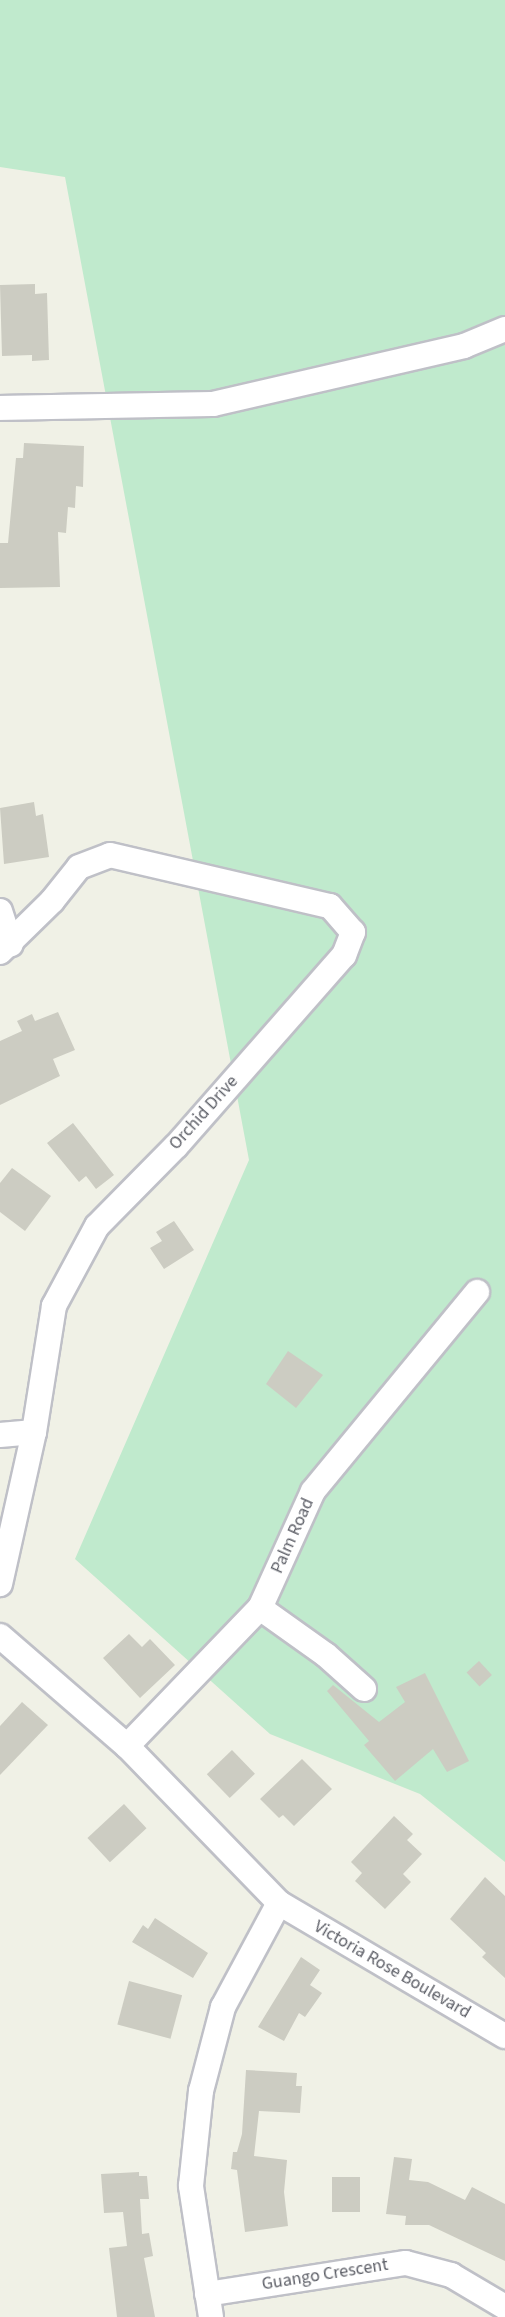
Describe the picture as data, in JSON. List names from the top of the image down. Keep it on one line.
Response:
{"streets":{"street":["Orchid Drive","Palm Road","Victoria Rose Boulevard","Guango Crescent"]},"crossings":[["Palm Road","Victoria Rose Boulevard"]]}
